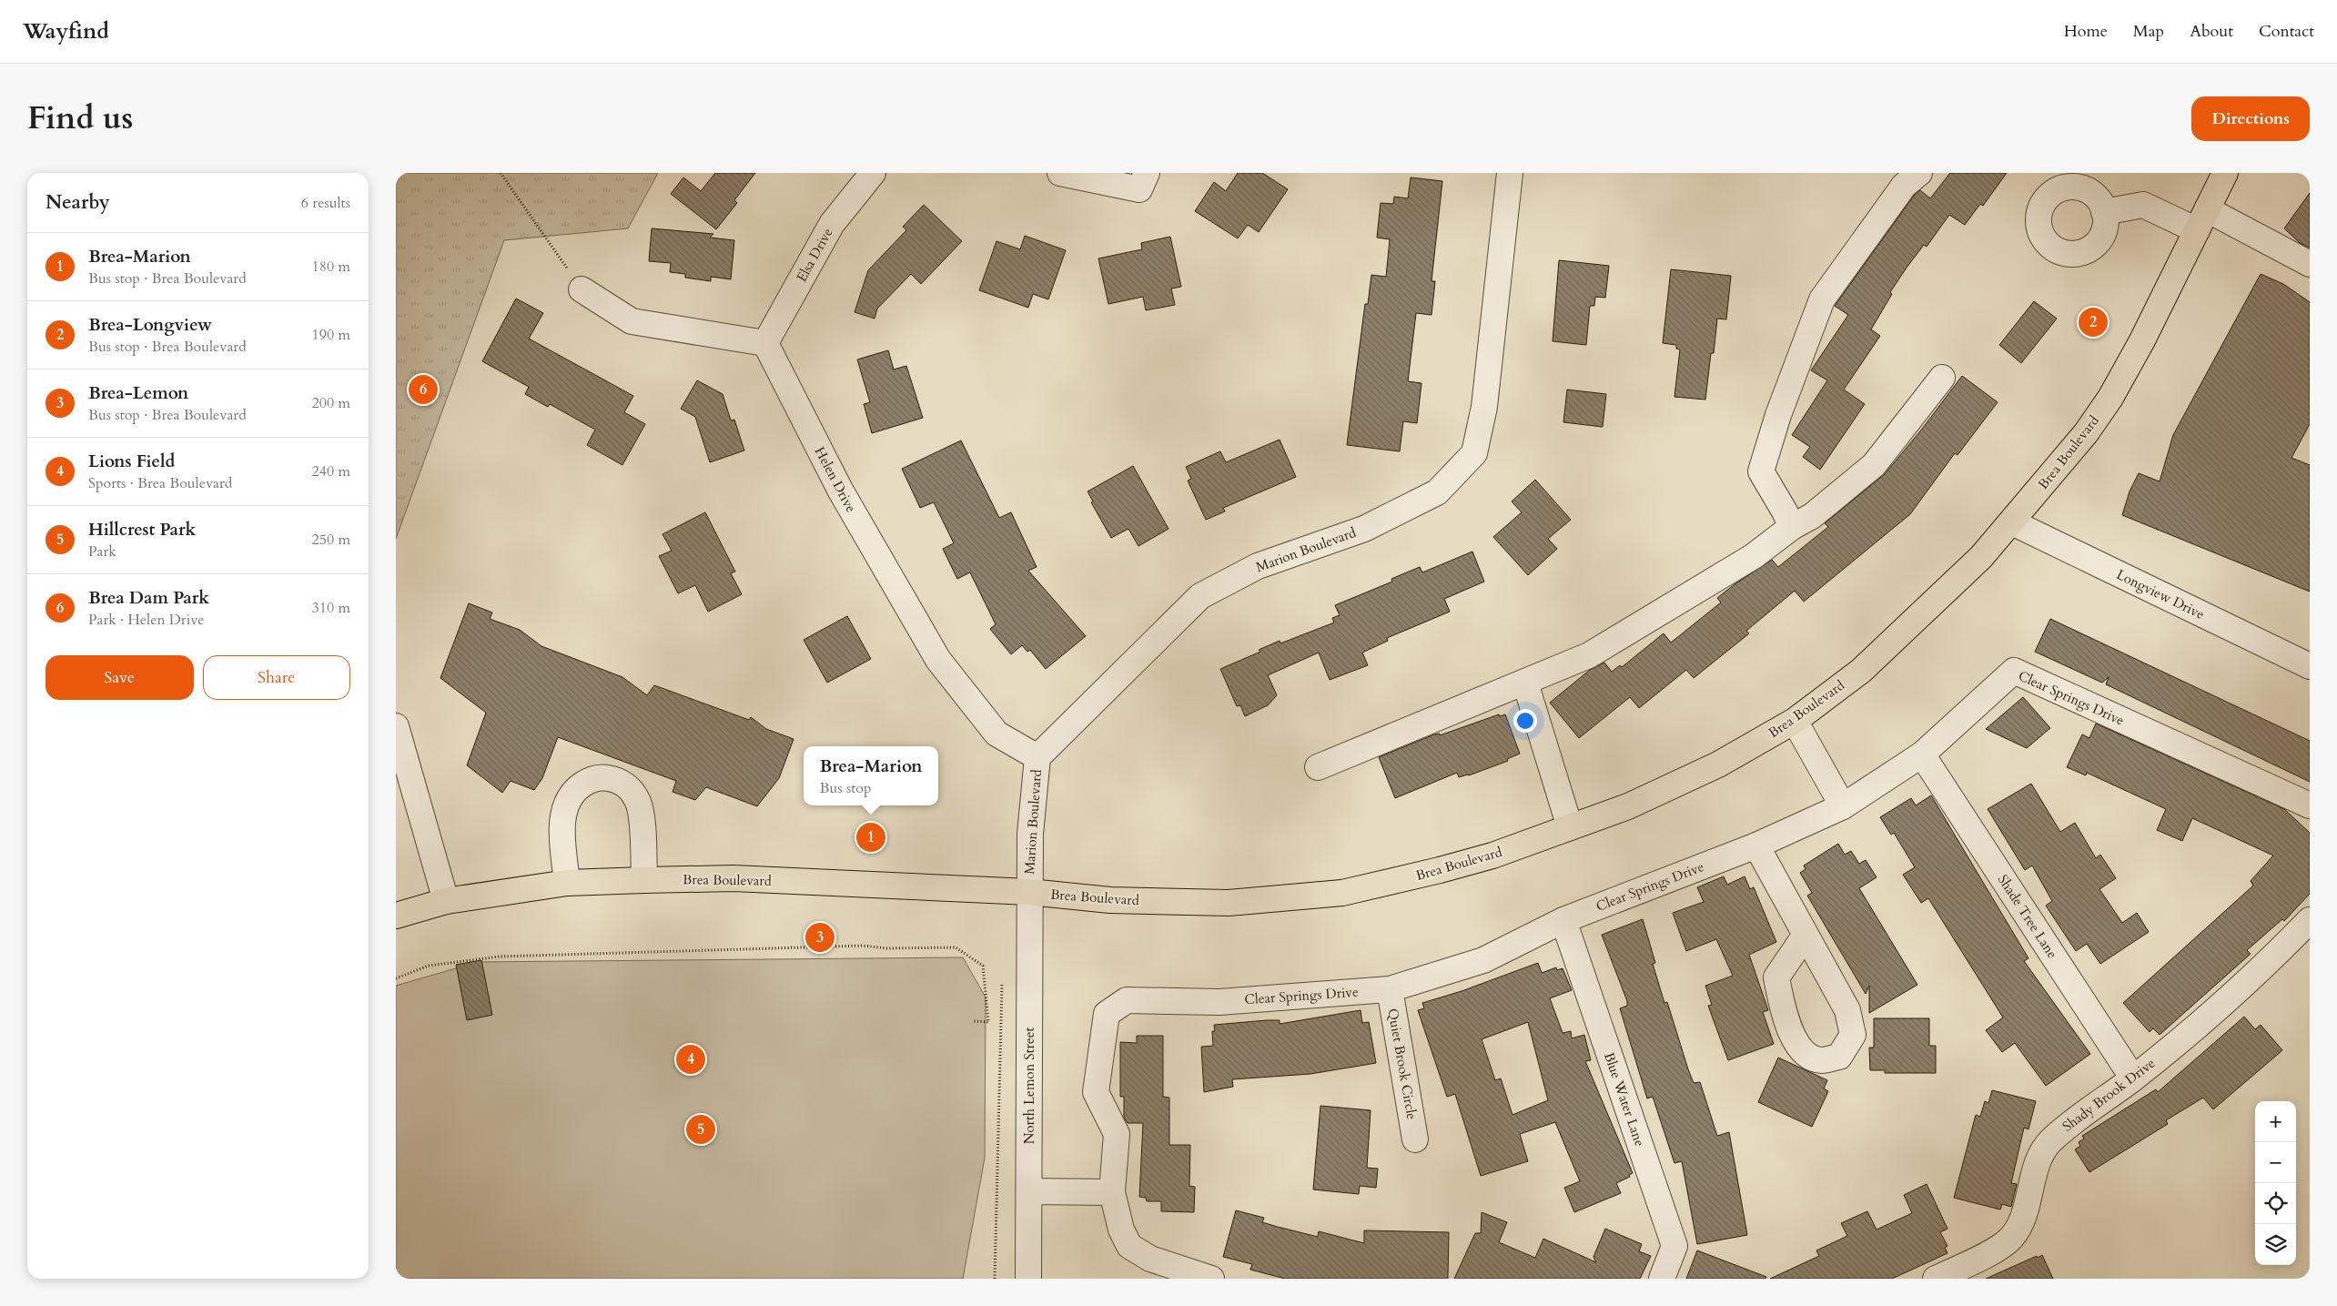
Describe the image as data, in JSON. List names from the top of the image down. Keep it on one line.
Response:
{"streets":{"main road":["Brea Boulevard"],"street":["Elsa Drive","Helen Drive","Marion Boulevard","Longview Drive","Clear Springs Drive","Shade Tree Lane","Quiet Brook Circle","North Lemon Street","Shady Brook Drive","Blue Water Lane"]},"crossings":[["Elsa Drive","Helen Drive"],["Brea Boulevard","Marion Boulevard"],["Brea Boulevard","Longview Drive"],["Brea Boulevard","North Lemon Street"],["Helen Drive","Marion Boulevard"],["Marion Boulevard","North Lemon Street"],["Clear Springs Drive","Shade Tree Lane"],["Clear Springs Drive","Quiet Brook Circle"],["Clear Springs Drive","Blue Water Lane"],["Shade Tree Lane","Shady Brook Drive"]],"page":{"header":"Wayfind","nav":["Home","Map","About","Contact"],"title":"Find us","buttons":["Directions",["Save","Share"]],"heading":["Nearby","6 results"],"list":[{"mark":"1","name":"Brea-Marion","note":"Bus stop · Brea Boulevard","value":"180 m"},{"mark":"2","name":"Brea-Longview","note":"Bus stop · Brea Boulevard","value":"190 m"},{"mark":"3","name":"Brea-Lemon","note":"Bus stop · Brea Boulevard","value":"200 m"},{"mark":"4","name":"Lions Field","note":"Sports · Brea Boulevard","value":"240 m"},{"mark":"5","name":"Hillcrest Park","note":"Park","value":"250 m"},{"mark":"6","name":"Brea Dam Park","note":"Park · Helen Drive","value":"310 m"}],"pins":["2","6","1","3","4","5"],"popup":["Brea-Marion","Bus stop"],"map_buttons":["+","−"]}}
